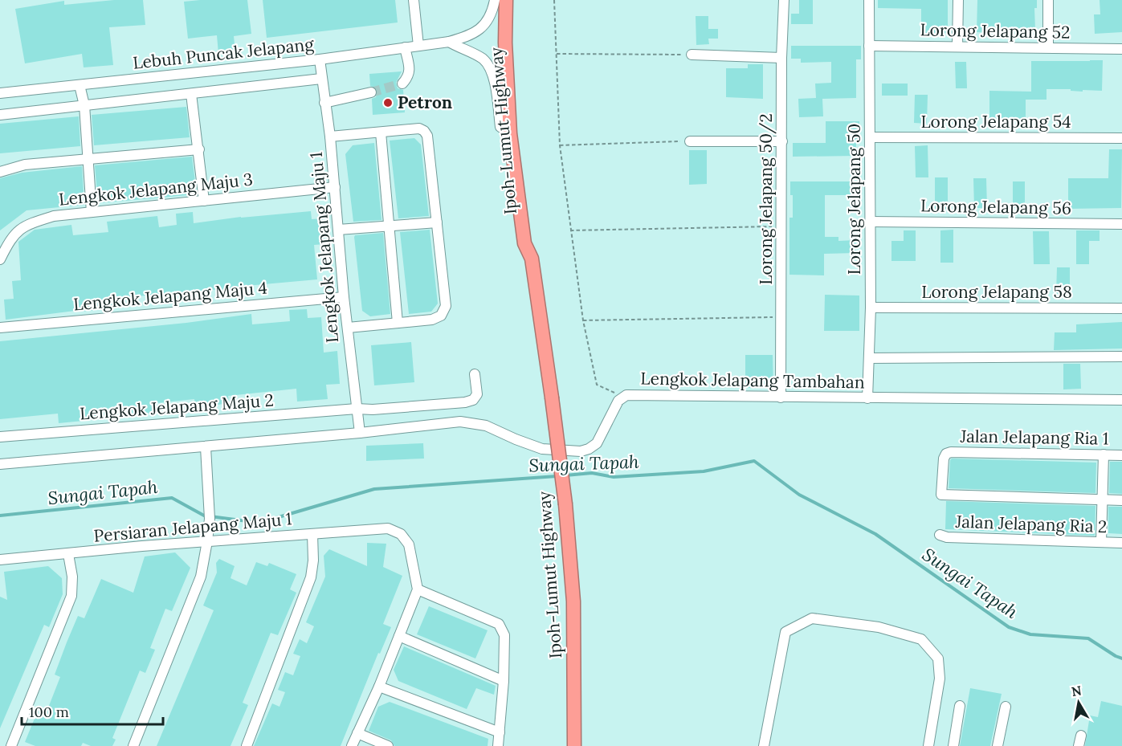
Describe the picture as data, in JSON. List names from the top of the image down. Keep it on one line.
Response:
{"streets":{"highway":["Ipoh-Lumut Highway"],"street":["Lorong Jelapang 52","Lebuh Puncak Jelapang","Lorong Jelapang 54","Lengkok Jelapang Maju 3","Lorong Jelapang 50/2","Lorong Jelapang 50","Lorong Jelapang 56","Lengkok Jelapang Maju 1","Lorong Jelapang 58","Lengkok Jelapang Maju 4","Lengkok Jelapang Tambahan","Lengkok Jelapang Maju 2","Jalan Jelapang Ria 1","Jalan Jelapang Ria 2","Persiaran Jelapang Maju 1"]},"crossings":[["Lorong Jelapang 52","Lorong Jelapang 50"],["Lebuh Puncak Jelapang","Lengkok Jelapang Maju 1"],["Lorong Jelapang 54","Lorong Jelapang 50"],["Lengkok Jelapang Maju 3","Lengkok Jelapang Maju 1"],["Lorong Jelapang 50/2","Lengkok Jelapang Tambahan"],["Lorong Jelapang 50","Lorong Jelapang 56"],["Lorong Jelapang 50","Lorong Jelapang 58"],["Lorong Jelapang 50","Lengkok Jelapang Tambahan"],["Lengkok Jelapang Maju 1","Lengkok Jelapang Maju 4"],["Lengkok Jelapang Maju 1","Lengkok Jelapang Tambahan"],["Lengkok Jelapang Maju 1","Lengkok Jelapang Maju 2"]],"water":["Sungai Tapah"],"places":["Petron"],"scale_bar":"100 m","north":"top"}
